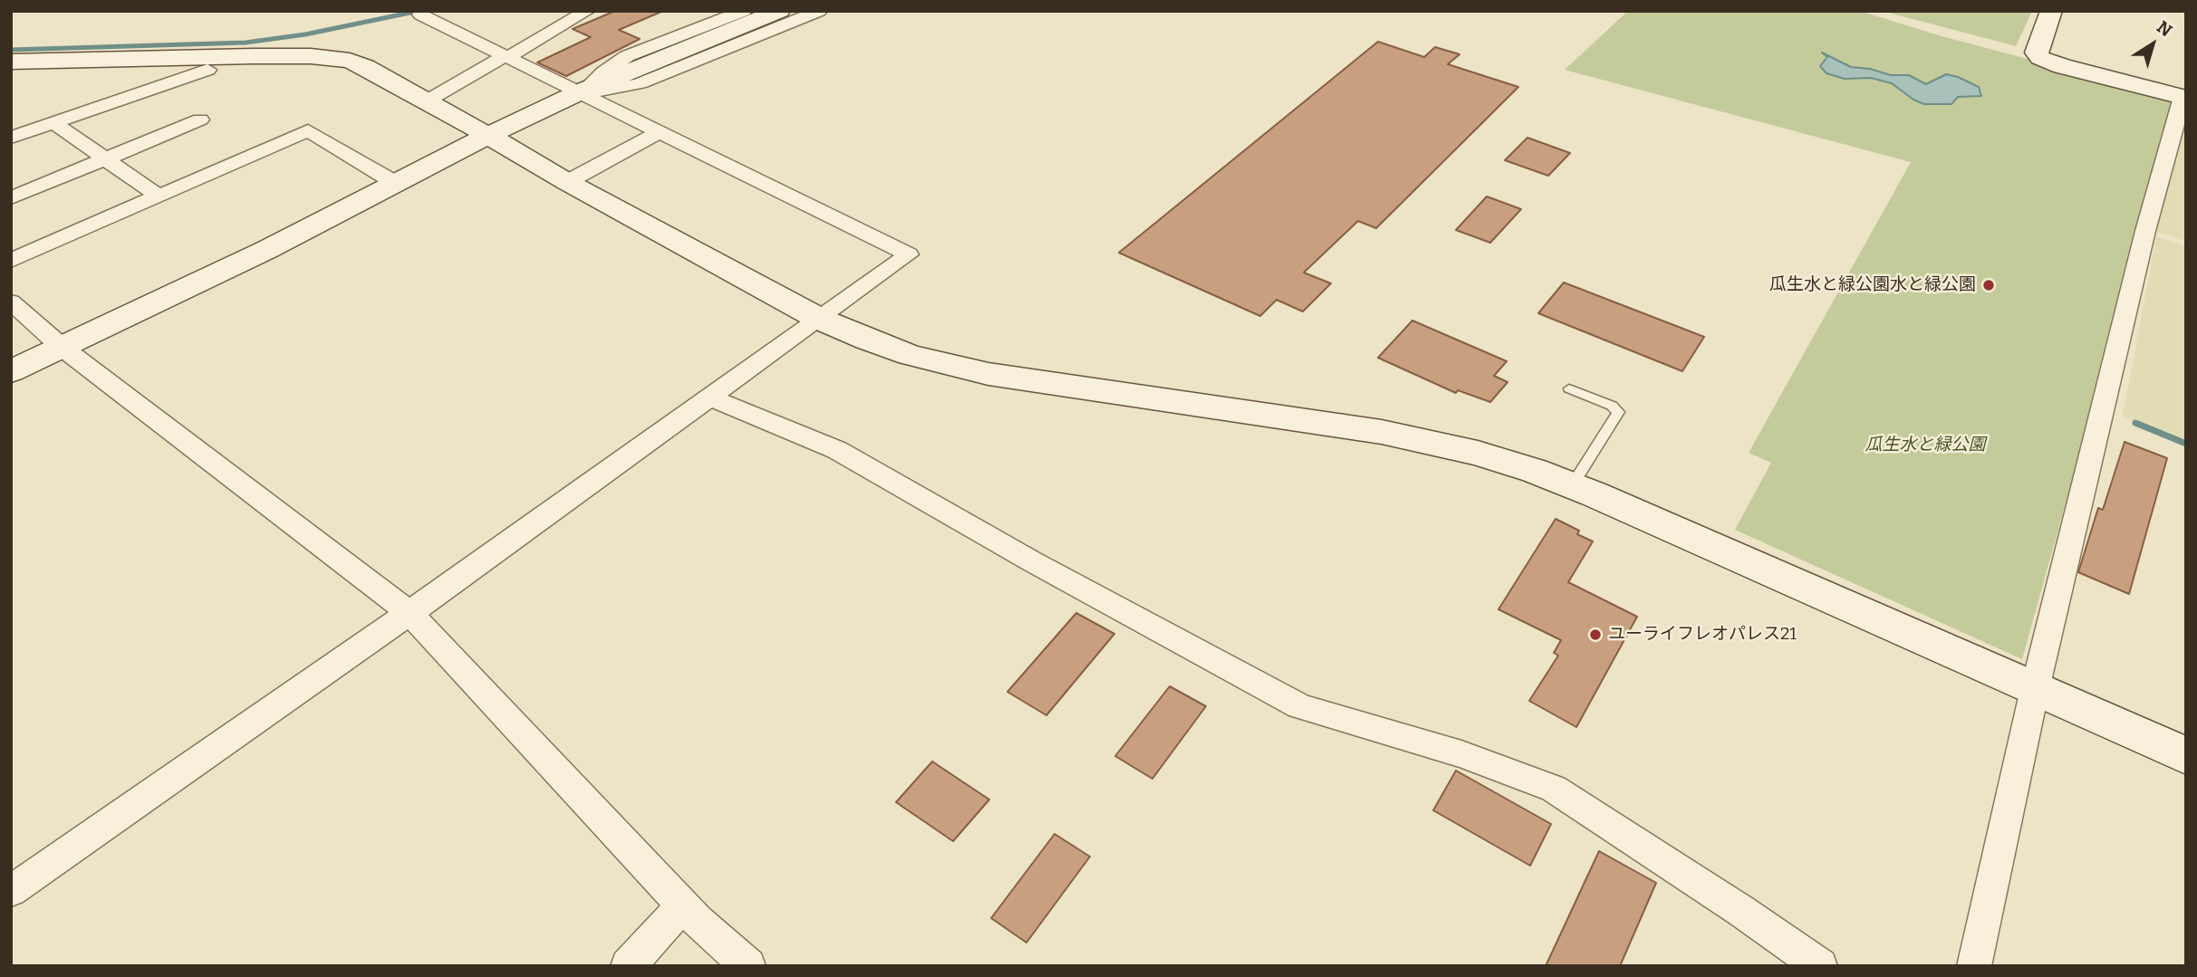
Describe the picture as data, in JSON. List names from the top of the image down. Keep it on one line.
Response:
{"parks":["瓜生水と緑公園"],"places":["瓜生水と緑公園水と緑公園","ユーライフレオパレス21"],"north":"top right"}
